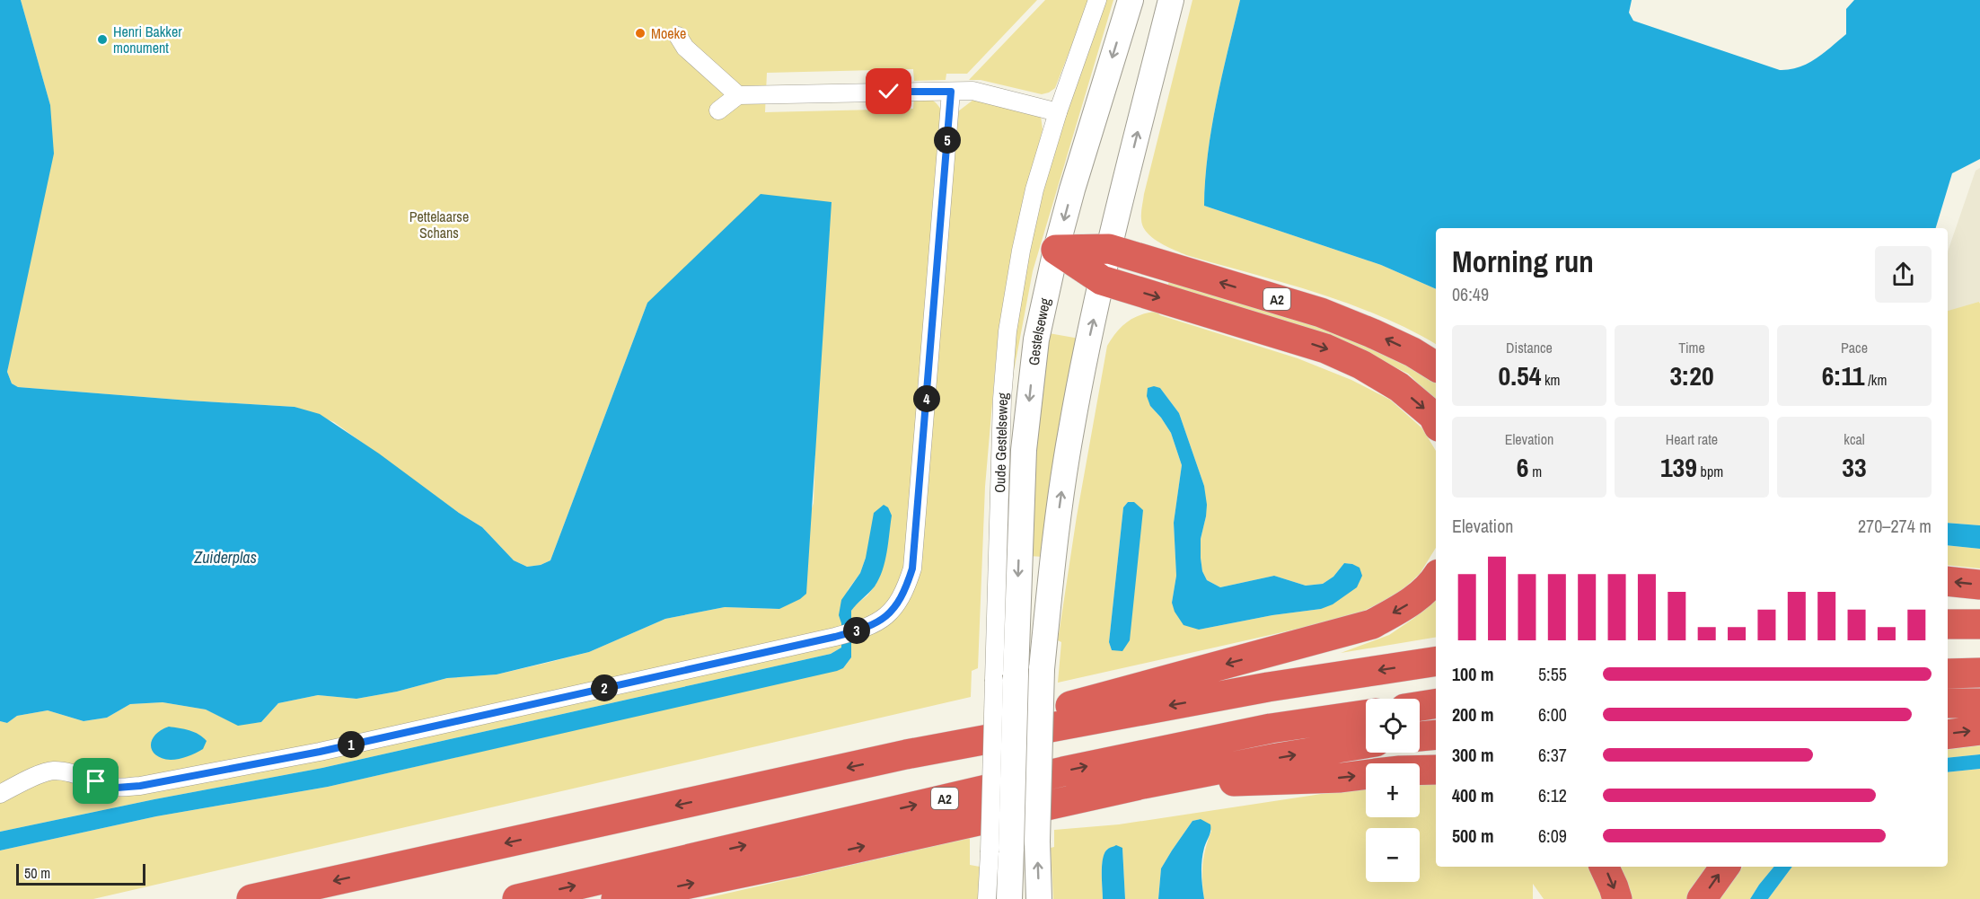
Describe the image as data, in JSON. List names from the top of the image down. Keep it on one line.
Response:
{"streets":{"highway":["A2"],"main road":["Gestelseweg"],"street":["Oude Gestelseweg"]},"crossings":[["Gestelseweg","Oude Gestelseweg"]],"water":["Zuiderplas"],"parks":["Pettelaarse Schans"],"places":["Moeke","Henri Bakker monument"],"scale_bar":"50 m","page":{"pins":["5","4","3","2","1"],"heading":["Morning run","06:49"],"stats":[["Distance","0.54 km"],["Time","3:20"],["Pace","6:11 /km"],["Elevation","6 m"],["Heart rate","139 bpm"],["kcal","33"]],"chart":["Elevation","270–274 m"],"list":[{"name":"100 m","note":"5:55"},{"name":"200 m","note":"6:00"},{"name":"300 m","note":"6:37"},{"name":"400 m","note":"6:12"},{"name":"500 m","note":"6:09"}],"map_buttons":["+","−"],"scale":"50 m"}}
